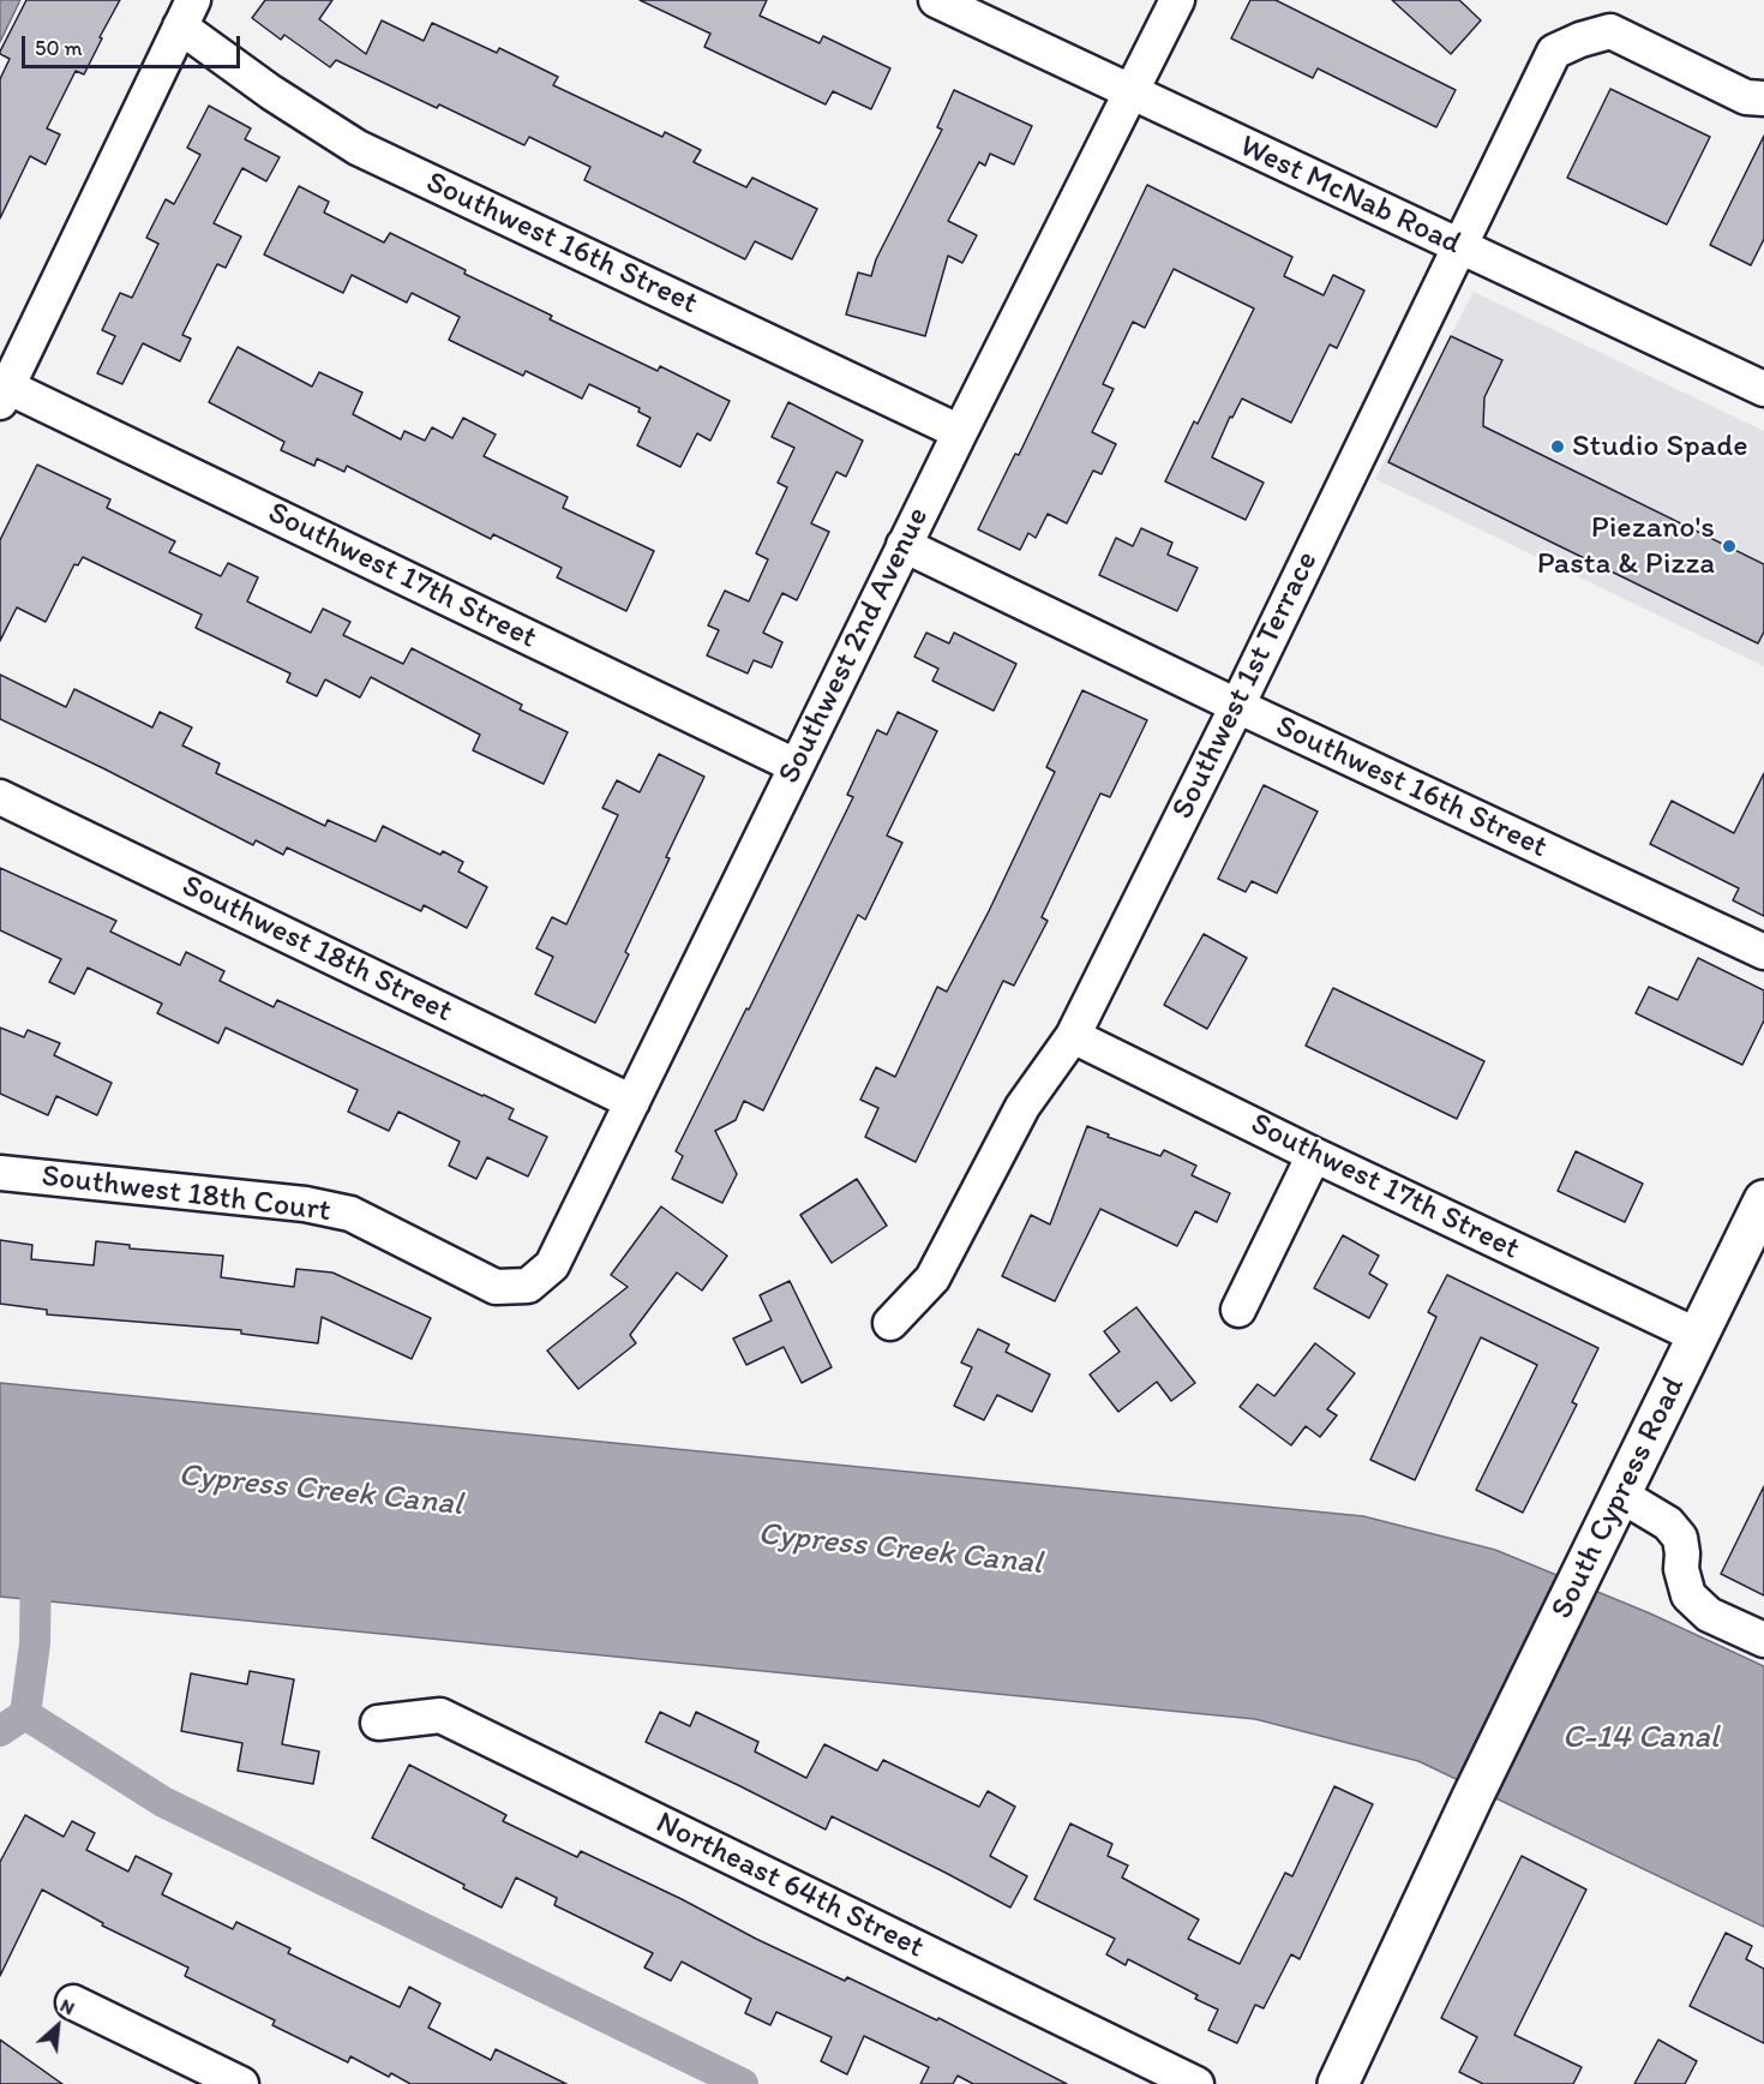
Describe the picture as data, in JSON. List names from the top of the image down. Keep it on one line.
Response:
{"streets":{"street":["West McNab Road","Southwest 16th Street","Southwest 17th Street","Southwest 2nd Avenue","Southwest 1st Terrace","Southwest 18th Street","Southwest 18th Court","South Cypress Road","Northeast 64th Street"]},"crossings":[["West McNab Road","Southwest 2nd Avenue"],["West McNab Road","Southwest 1st Terrace"],["Southwest 16th Street","Southwest 2nd Avenue"],["Southwest 16th Street","Southwest 1st Terrace"],["Southwest 17th Street","Southwest 2nd Avenue"],["Southwest 17th Street","Southwest 1st Terrace"],["Southwest 17th Street","South Cypress Road"],["Southwest 2nd Avenue","Southwest 18th Street"],["Southwest 2nd Avenue","Southwest 18th Court"]],"water":["Cypress Creek Canal","C-14 Canal"],"places":["Studio Spade","Piezano's Pasta & Pizza"],"scale_bar":"50 m","north":"top right"}
